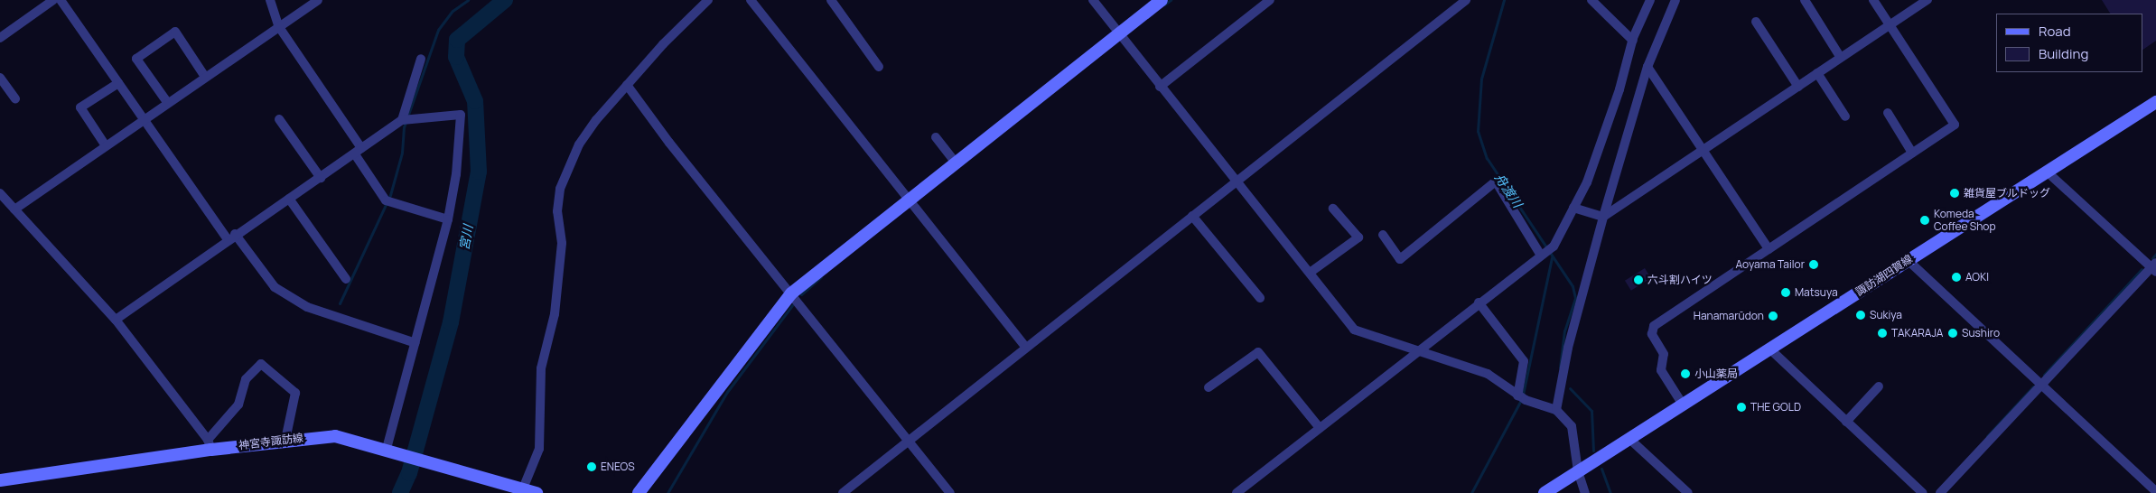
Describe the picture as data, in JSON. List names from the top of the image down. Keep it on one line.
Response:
{"streets":{"main road":["諏訪湖四賀線","神宮寺諏訪線"]},"water":["舟渡川","宮川"],"places":["雑貨屋ブルドッグ","Komeda Coffee Shop","Aoyama Tailor","AOKI","六斗割ハイツ","Matsuya","Sukiya","Hanamarūdon","TAKARAJA","Sushiro","小山薬局","THE GOLD","ENEOS"],"legend":["Road","Building"]}
